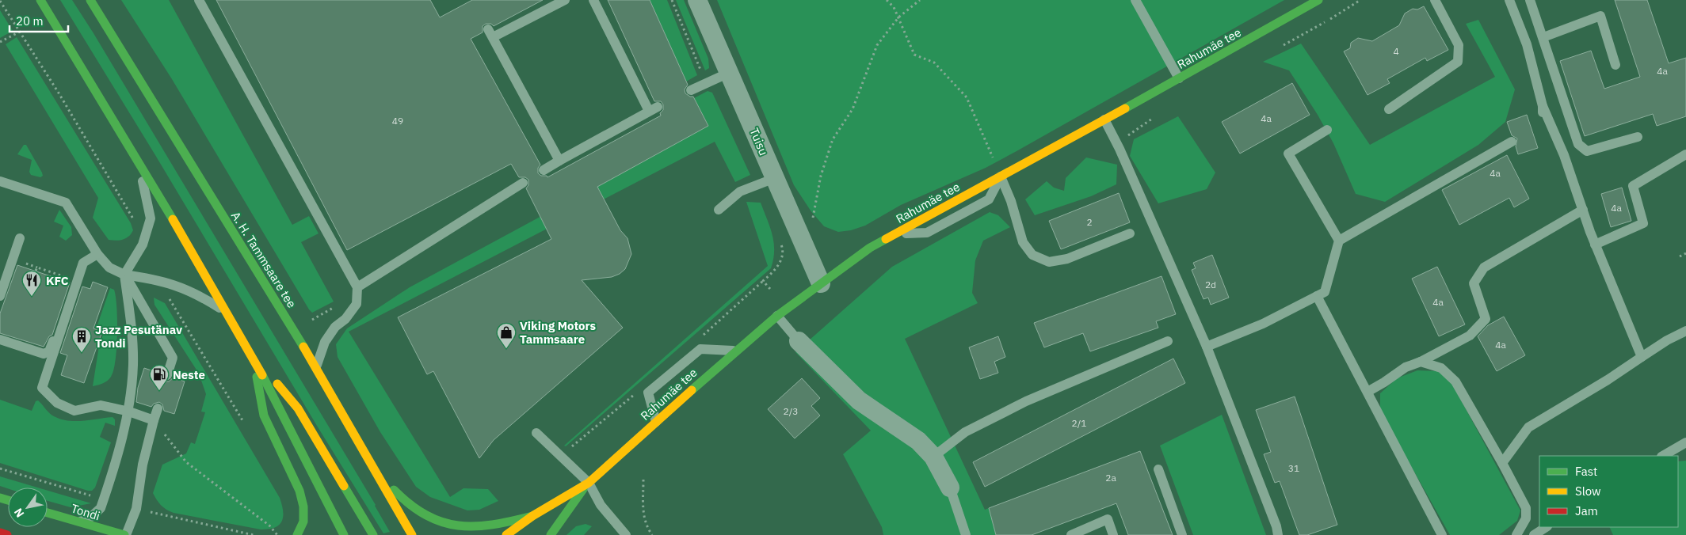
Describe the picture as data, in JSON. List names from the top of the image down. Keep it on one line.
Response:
{"streets":{"main road":["Rahumäe tee","A. H. Tammsaare tee","Tondi"],"street":["Tuisu"]},"crossings":[["Rahumäe tee","Tuisu"]],"places":{"restaurant":["KFC"],"shop":["Viking Motors Tammsaare"],"building":["Jazz Pesutänav Tondi"],"fuel station":["Neste"]},"house_numbers":["4","4a","4a","49","4a","4a","2","2d","4a","4a","2/3","2/1","31","2a"],"legend":["Fast","Slow","Jam"],"scale_bar":"20 m","north":"bottom left"}
